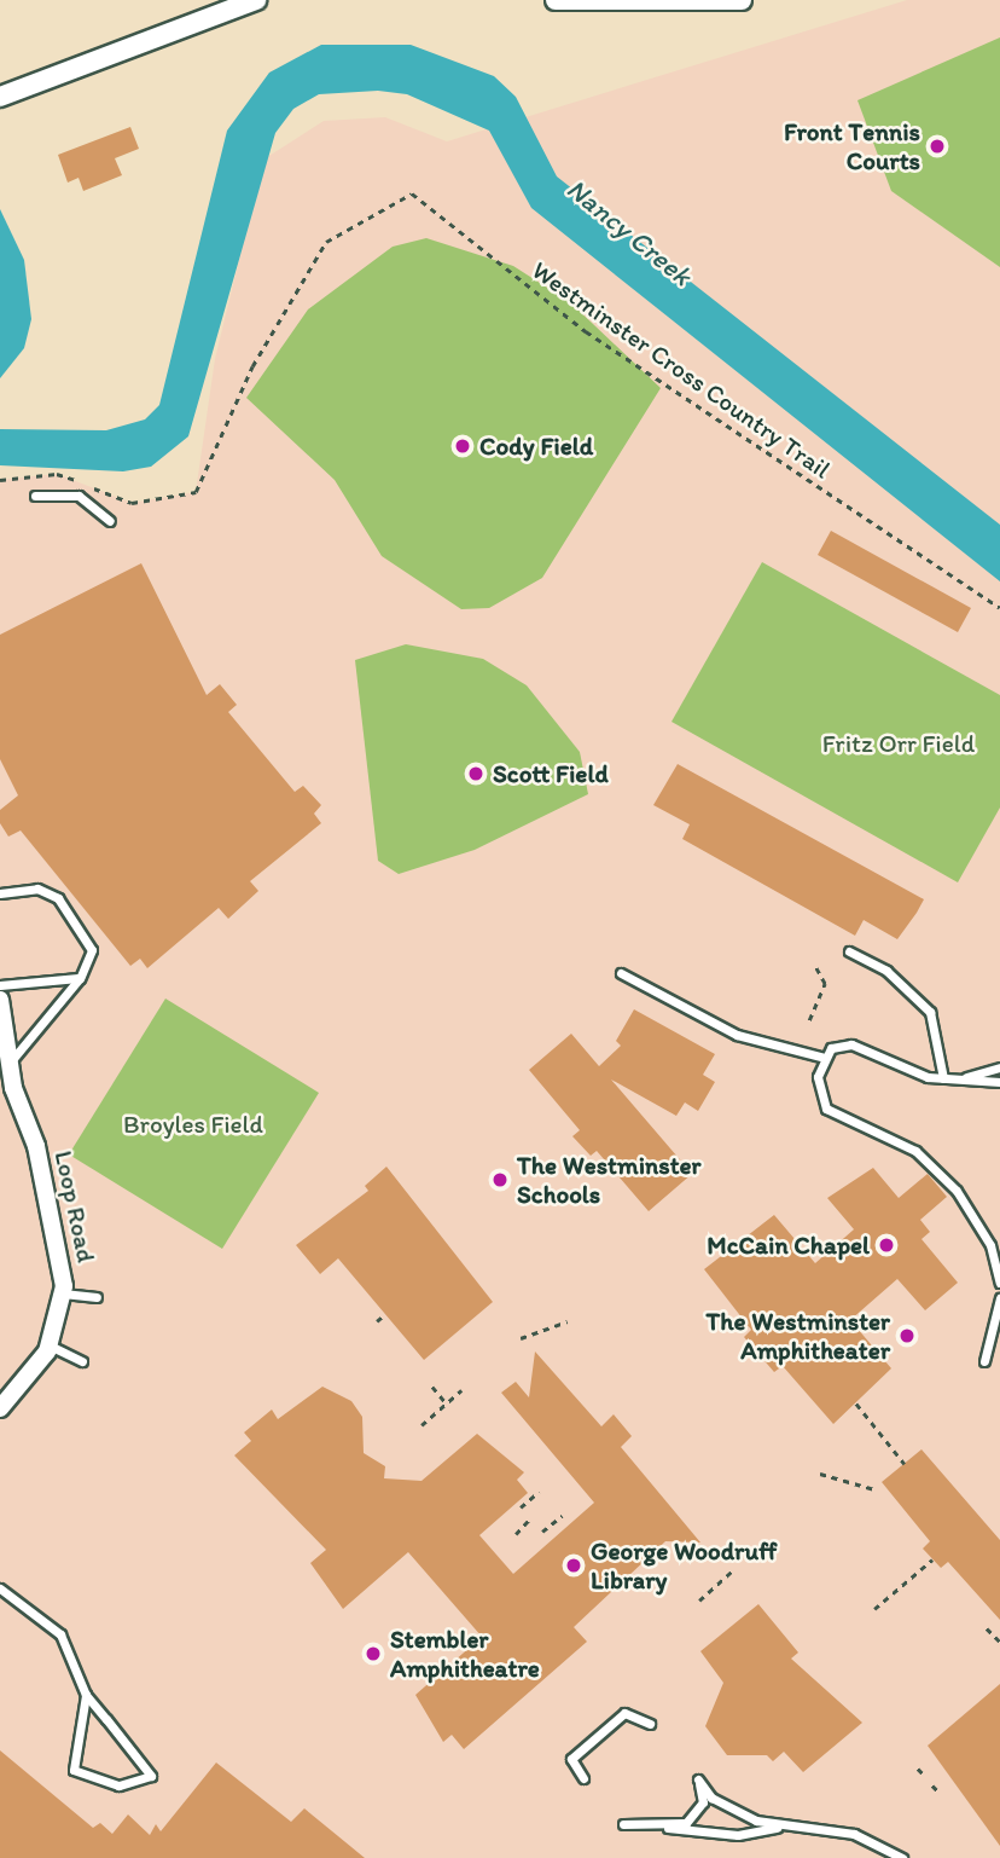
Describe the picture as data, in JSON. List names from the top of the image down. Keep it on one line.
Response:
{"streets":{"street":["Loop Road"],"path":["Westminster Cross Country Trail"]},"water":["Nancy Creek"],"parks":["Fritz Orr Field","Broyles Field"],"places":["Front Tennis Courts","Cody Field","Scott Field","The Westminster Schools","McCain Chapel","The Westminster Amphitheater","George Woodruff Library","Stembler Amphitheatre"]}
